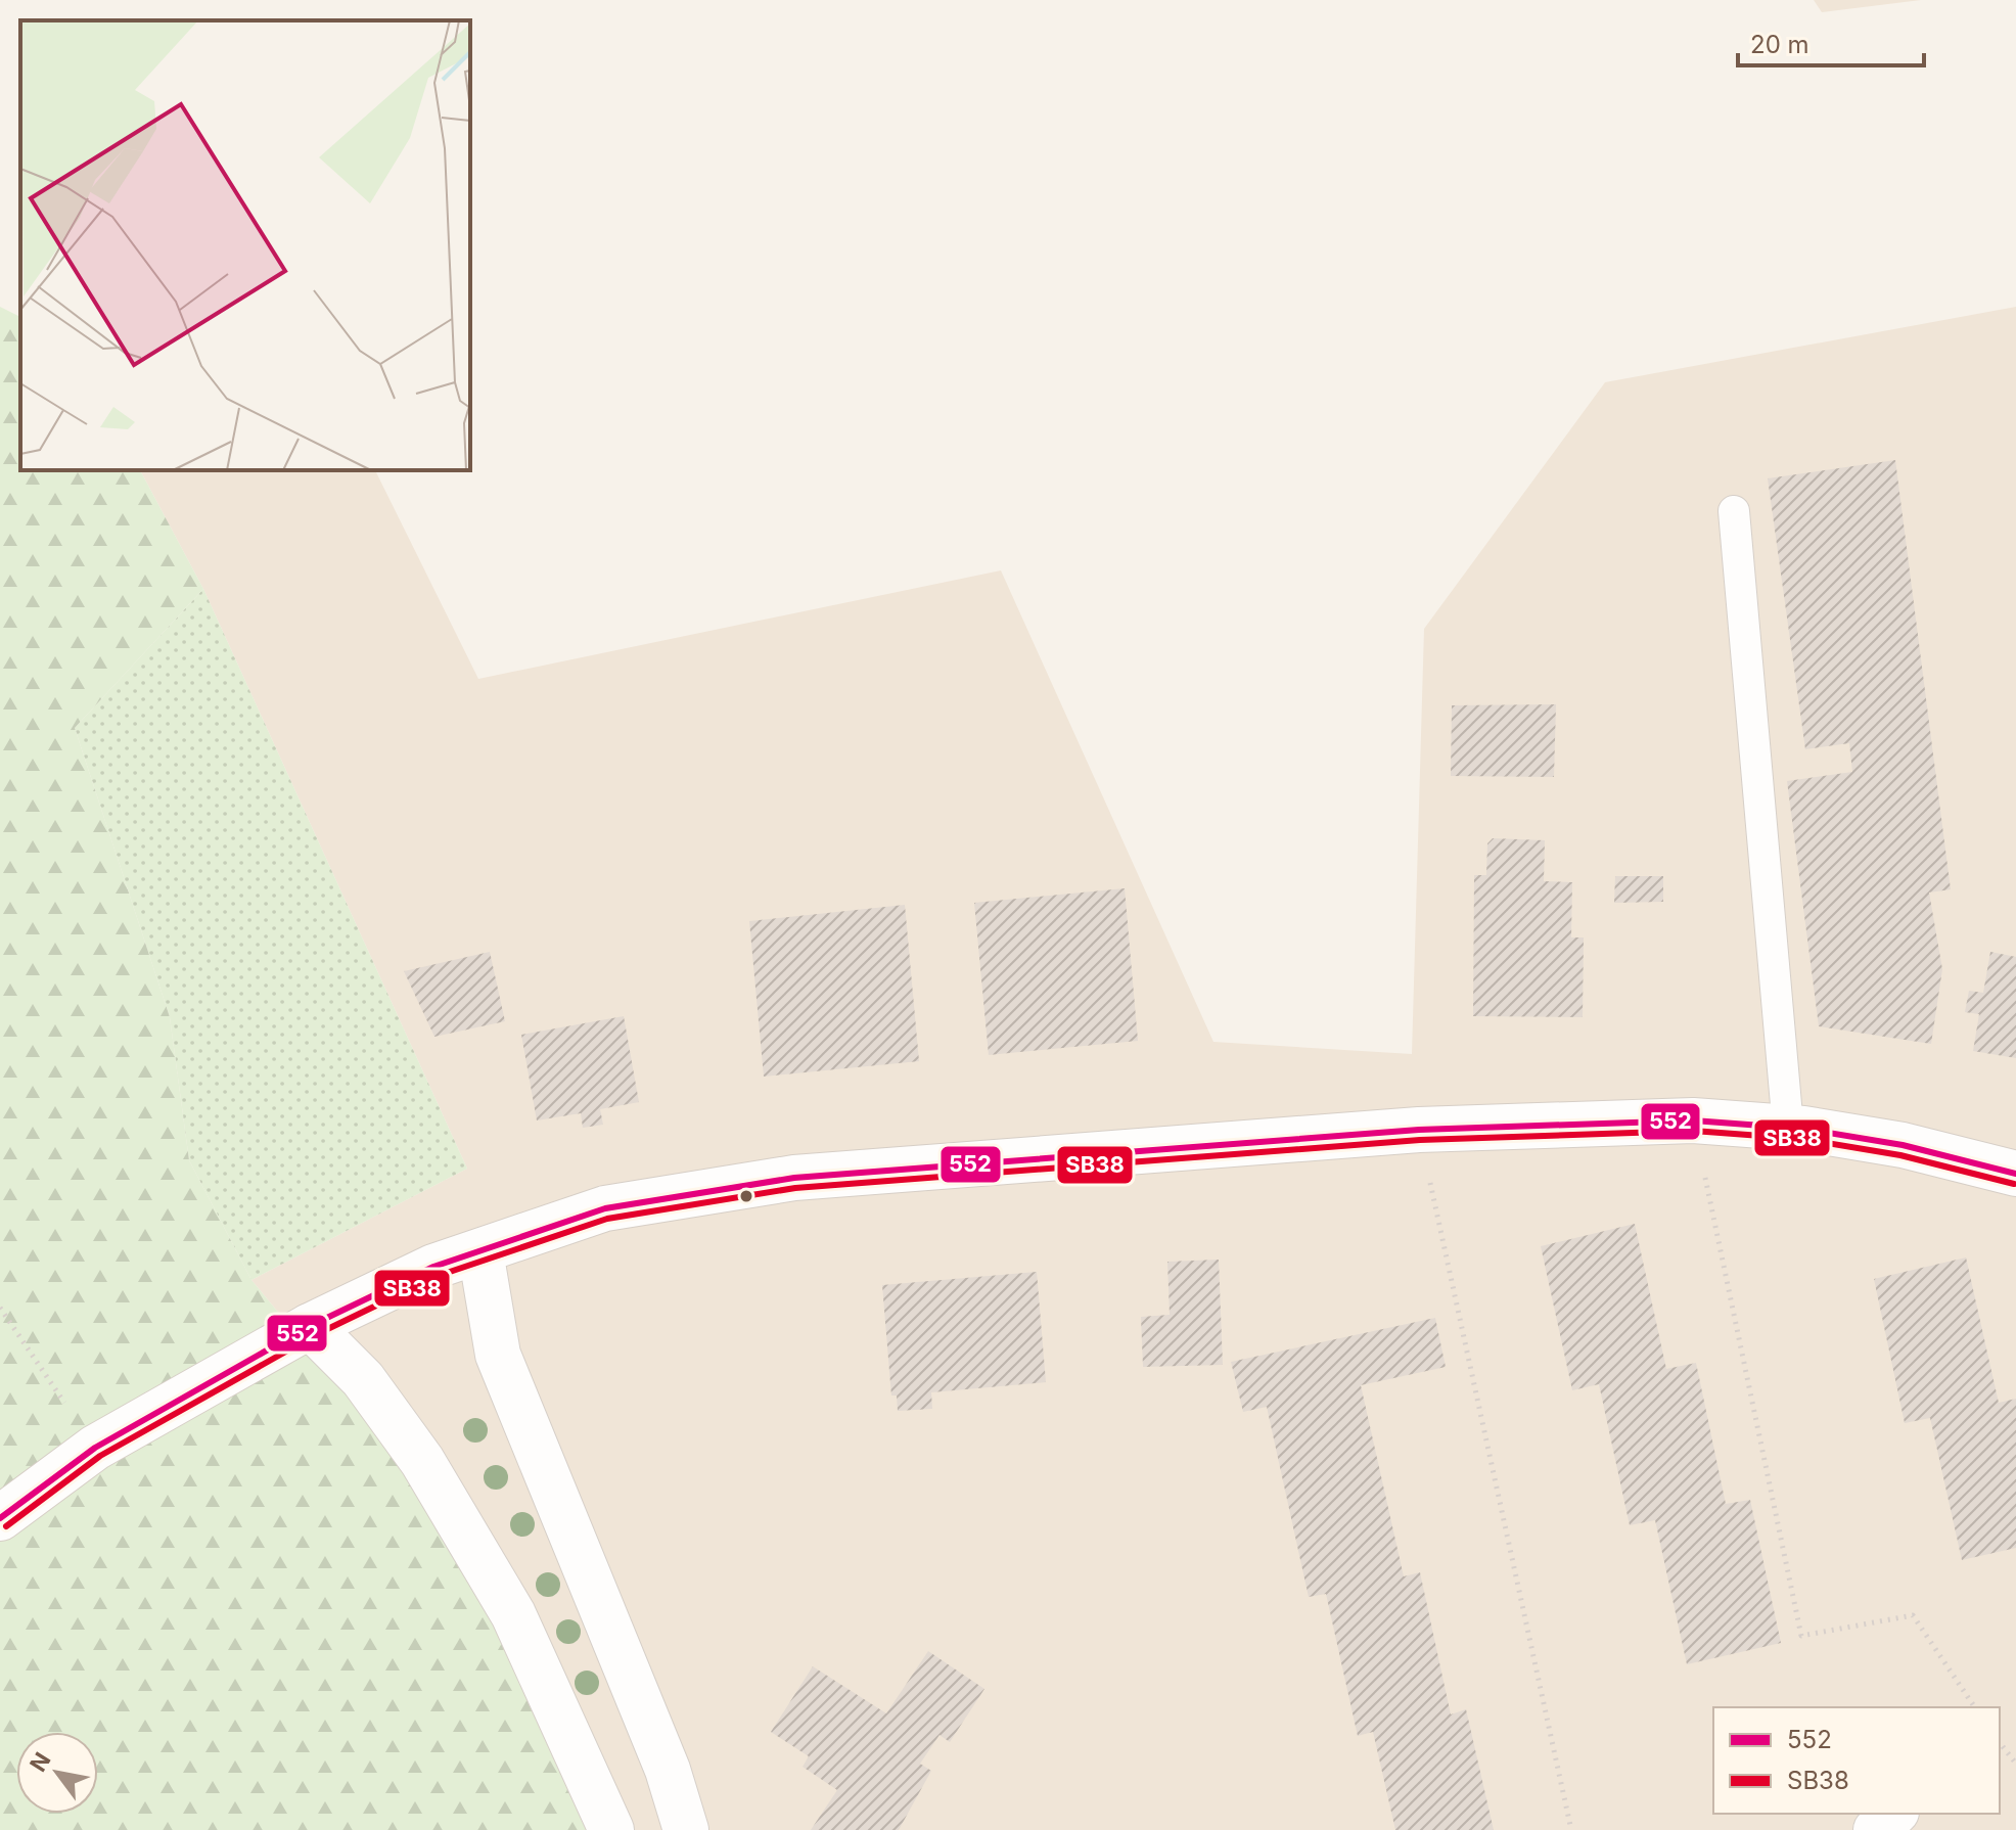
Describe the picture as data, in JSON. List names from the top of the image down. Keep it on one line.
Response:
{"lines":["transit line 552","transit line SB38"],"legend":["552","SB38"],"scale_bar":"20 m","north":"top left"}
